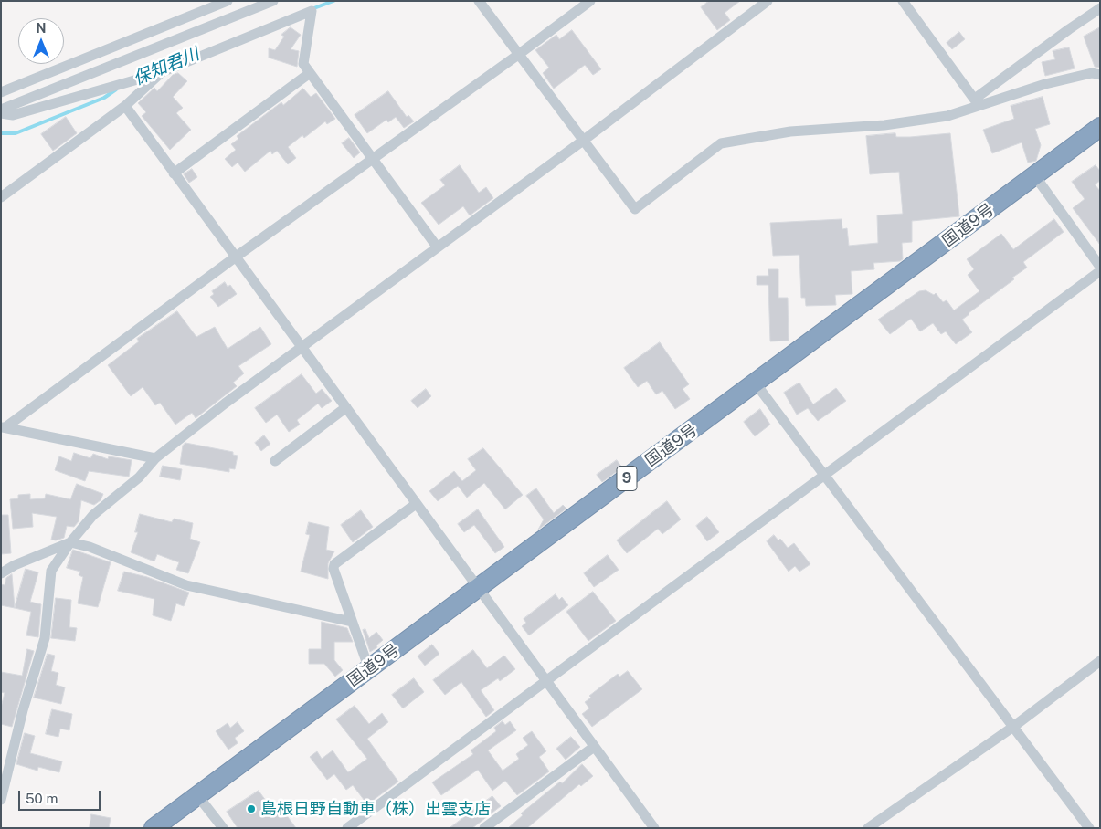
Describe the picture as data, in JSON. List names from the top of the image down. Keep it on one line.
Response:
{"streets":{"highway":["国道9号","9"]},"water":["保知君川"],"places":["島根日野自動車（株）出雲支店"],"scale_bar":"50 m","north":"top"}
